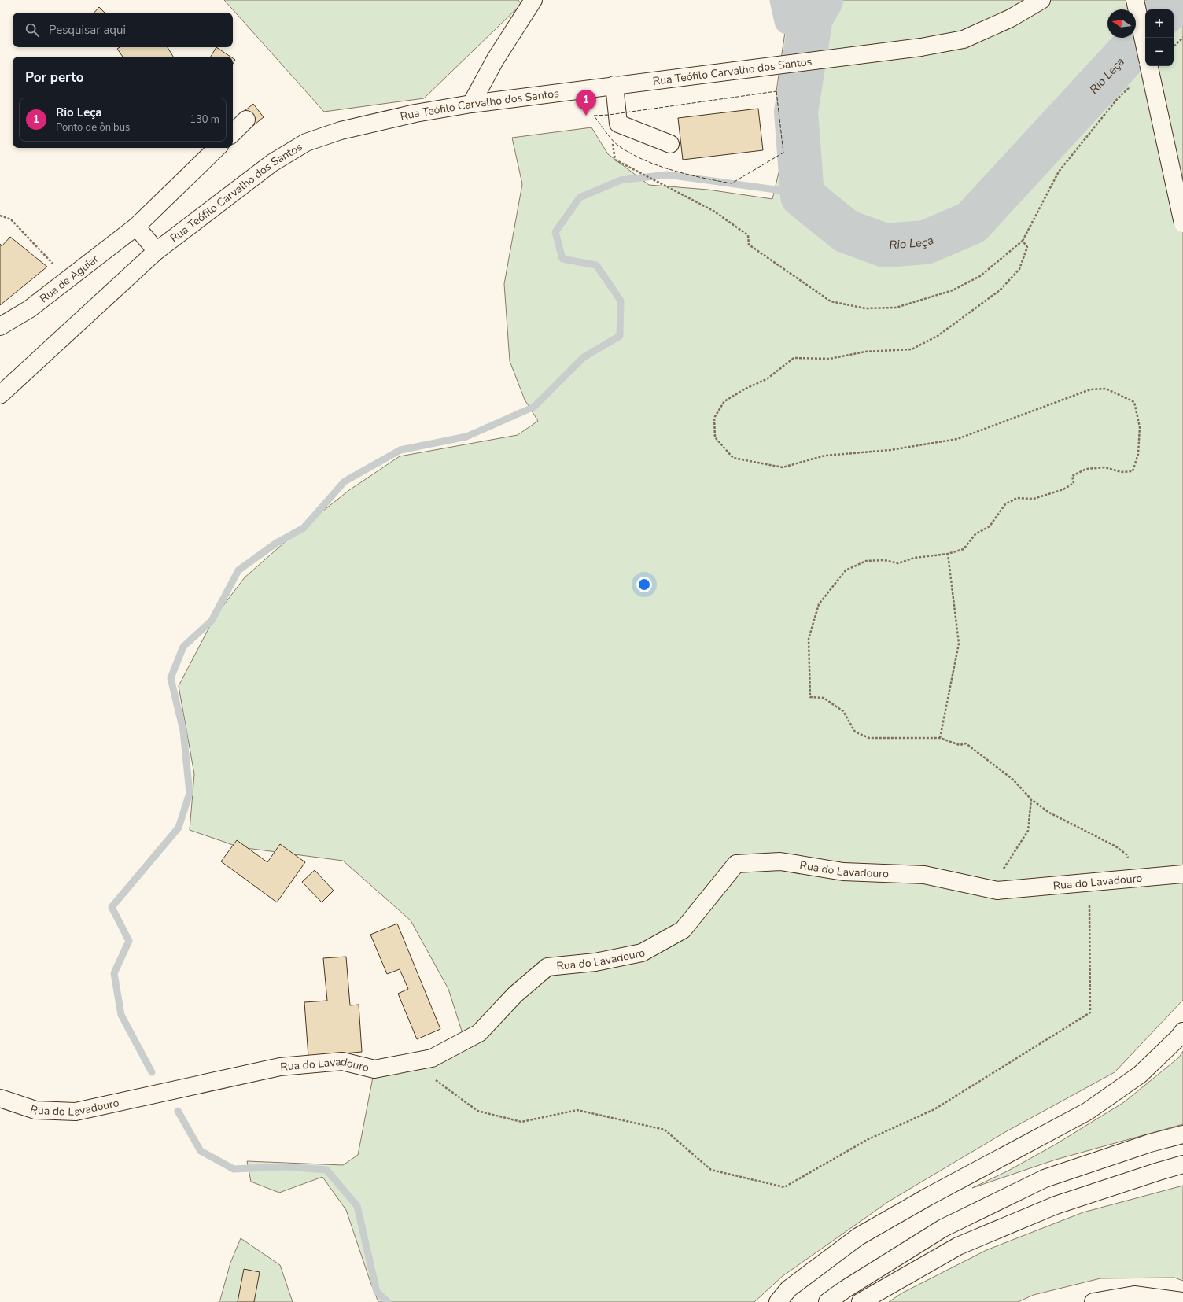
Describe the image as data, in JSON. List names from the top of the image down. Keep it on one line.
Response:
{"streets":{"main road":["Rua Teófilo Carvalho dos Santos","Rua de Aguiar","Rua do Lavadouro"]},"water":["Rio Leça"],"north":"left","page":{"map_buttons":["+","−"],"search":"Pesquisar aqui","heading":"Por perto","pins":"1","list":[{"mark":"1","name":"Rio Leça","note":"Ponto de ônibus","value":"130 m"}]}}
